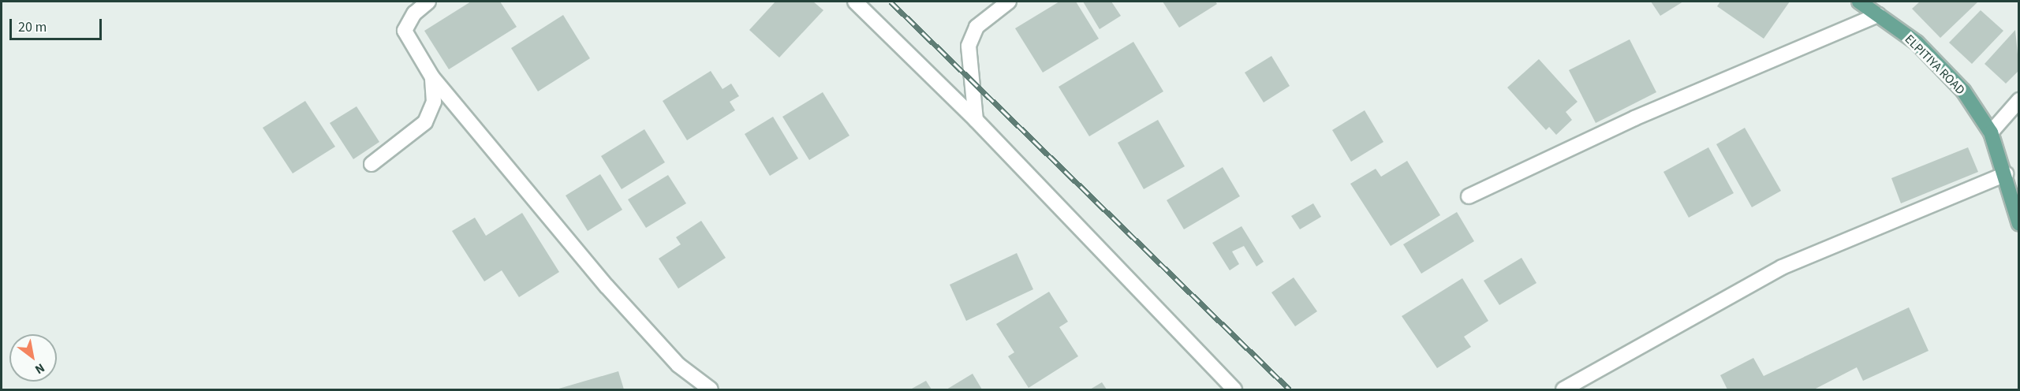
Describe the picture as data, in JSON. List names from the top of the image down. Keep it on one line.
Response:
{"streets":{"main road":["ELPITIYA ROAD"]},"scale_bar":"20 m","north":"bottom right"}
